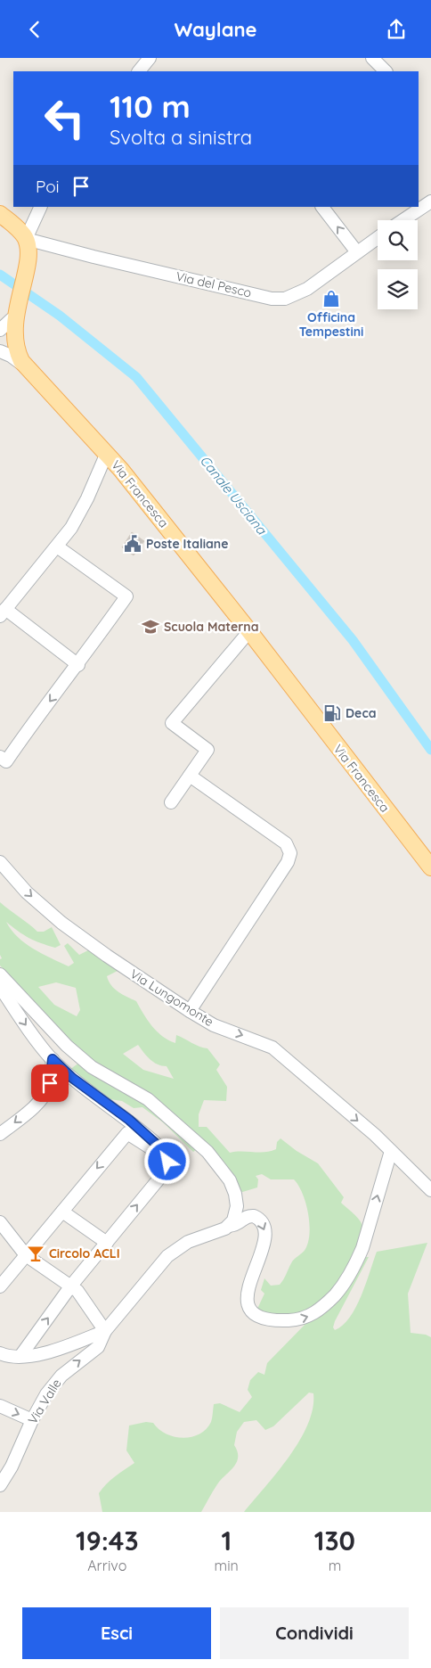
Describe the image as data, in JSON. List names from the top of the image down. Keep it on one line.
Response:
{"streets":{"main road":["Via Francesca"],"street":["Via del Pesco","Via Lungomonte","Via Valle"]},"crossings":[["Via del Pesco","Via Francesca"],["Via Lungomonte","Via Valle"]],"water":["Canale Usciana"],"places":{"shop":["Officina Tempestini"],"public building":["Poste Italiane"],"school or university":["Scuola Materna"],"fuel station":["Deca"],"bar":["Circolo ACLI"]},"page":{"header":"Waylane","turn":["110 m","Svolta a sinistra"],"then":"Poi","eta":["19:43","Arrivo","1","min","130","m"],"buttons":["Esci","Condividi"]}}
